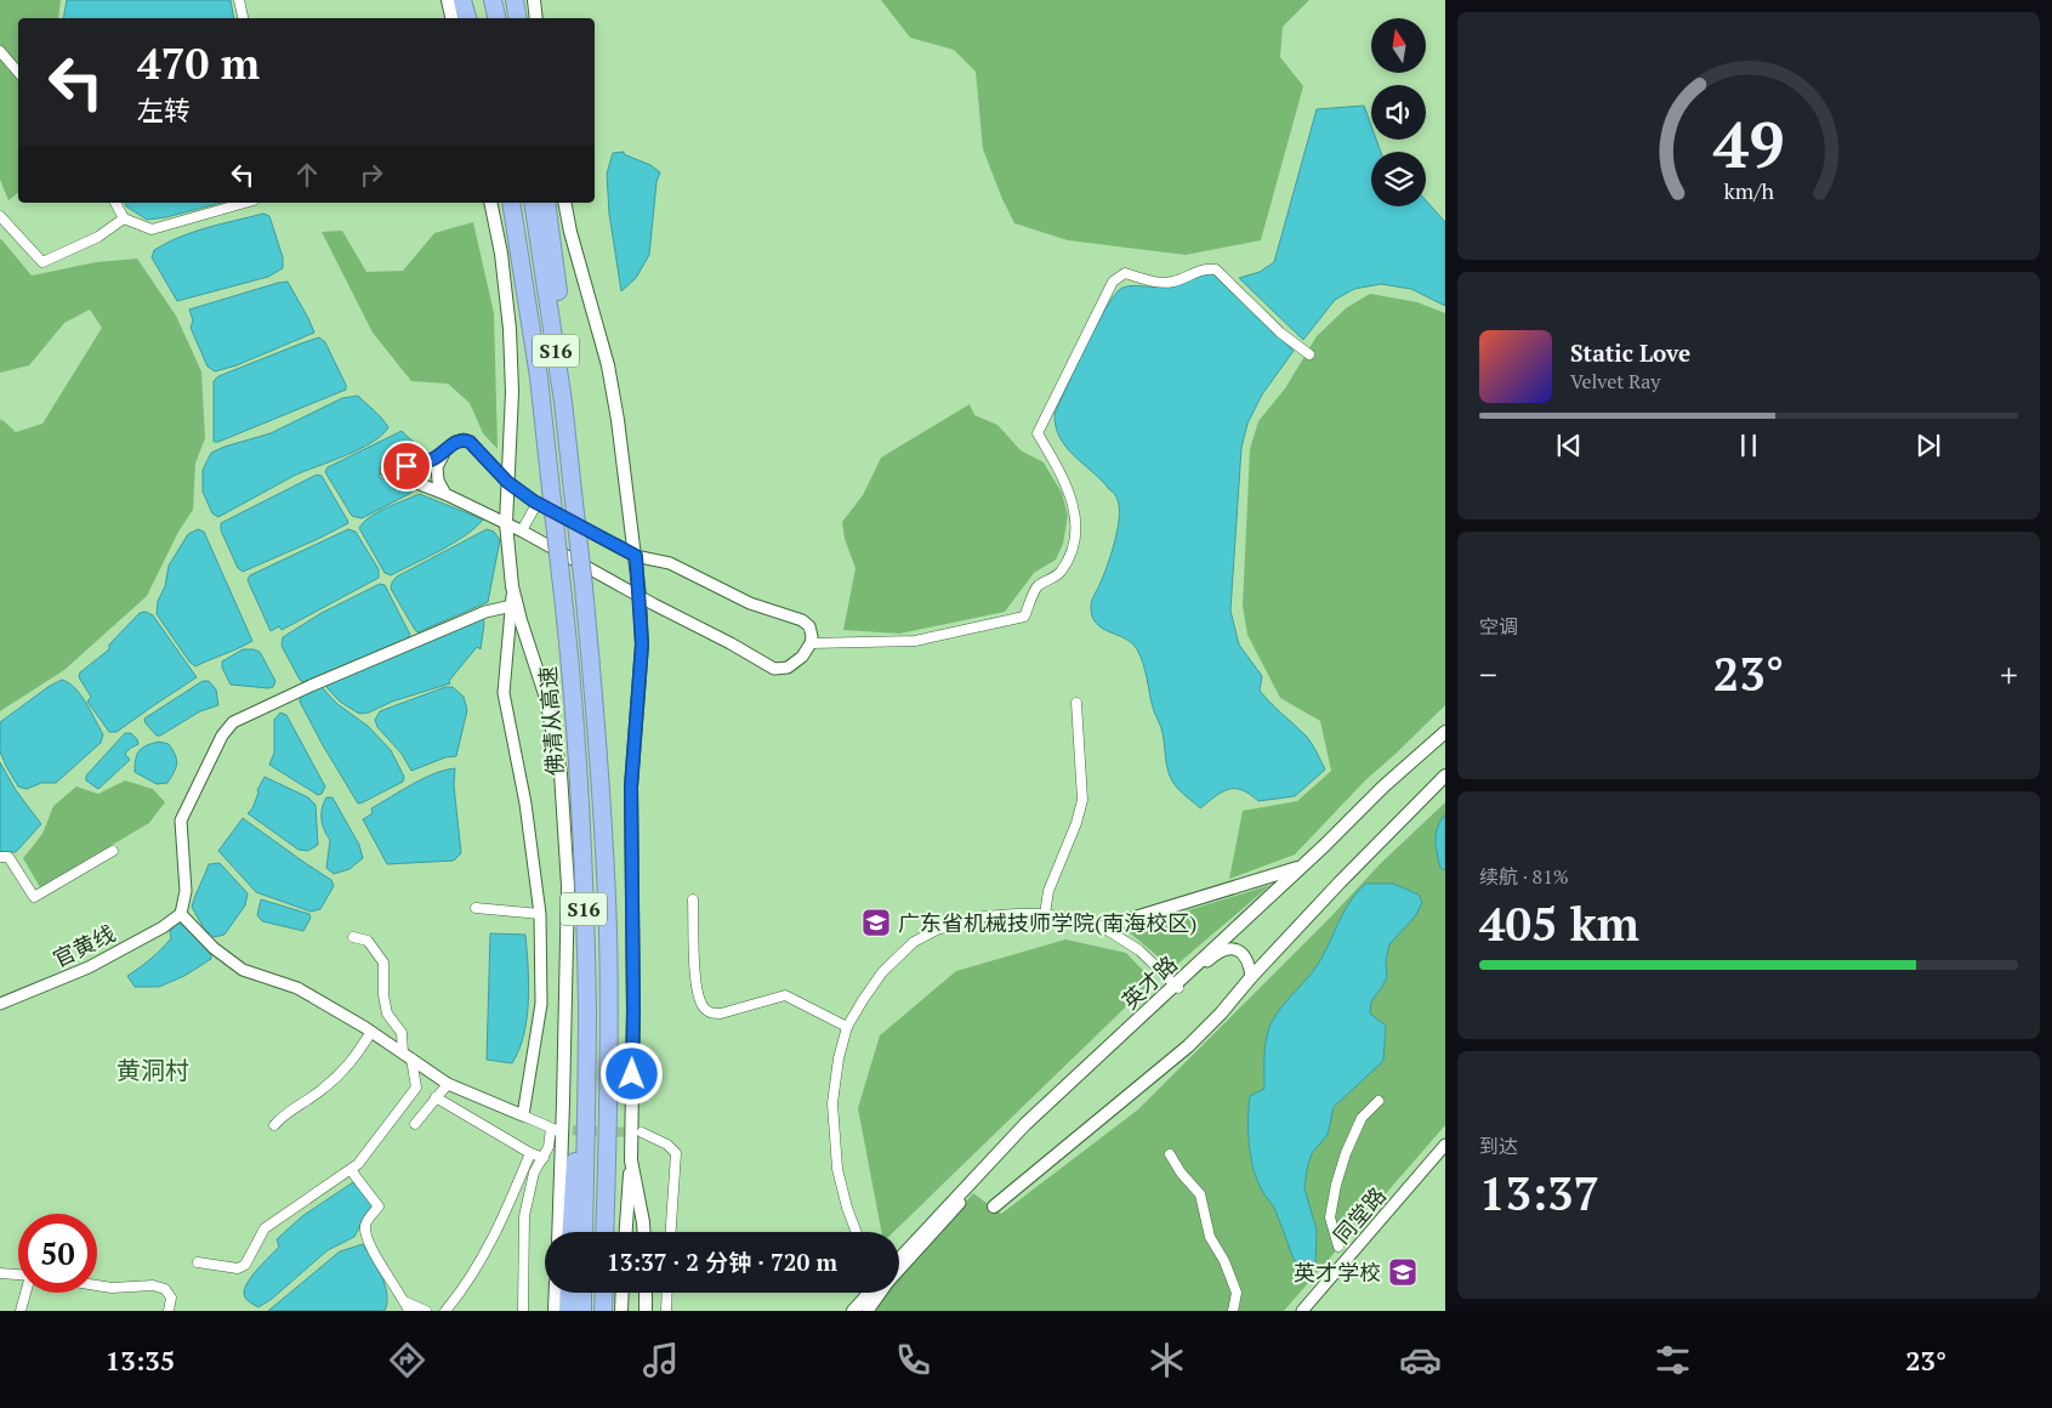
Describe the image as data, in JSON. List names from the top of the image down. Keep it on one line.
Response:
{"streets":{"highway":["S16","佛清从高速"],"main road":["英才路"],"street":["官黄线","同堂路"]},"districts":["黄洞村"],"places":{"school or university":["广东省机械技师学院(南海校区)","英才学校"]},"north":"top","page":{"turn":["470 m","左转"],"song":["Static Love","Velvet Ray"],"tile":["空调",["续航 · 81%","405 km"],["到达","13:37"]],"heat":["−","23°","+"],"limit":"50","trip":"13:37 · 2 分钟 · 720 m","tabs":["13:35","23°"],"gauge":["49","km/h"]}}
